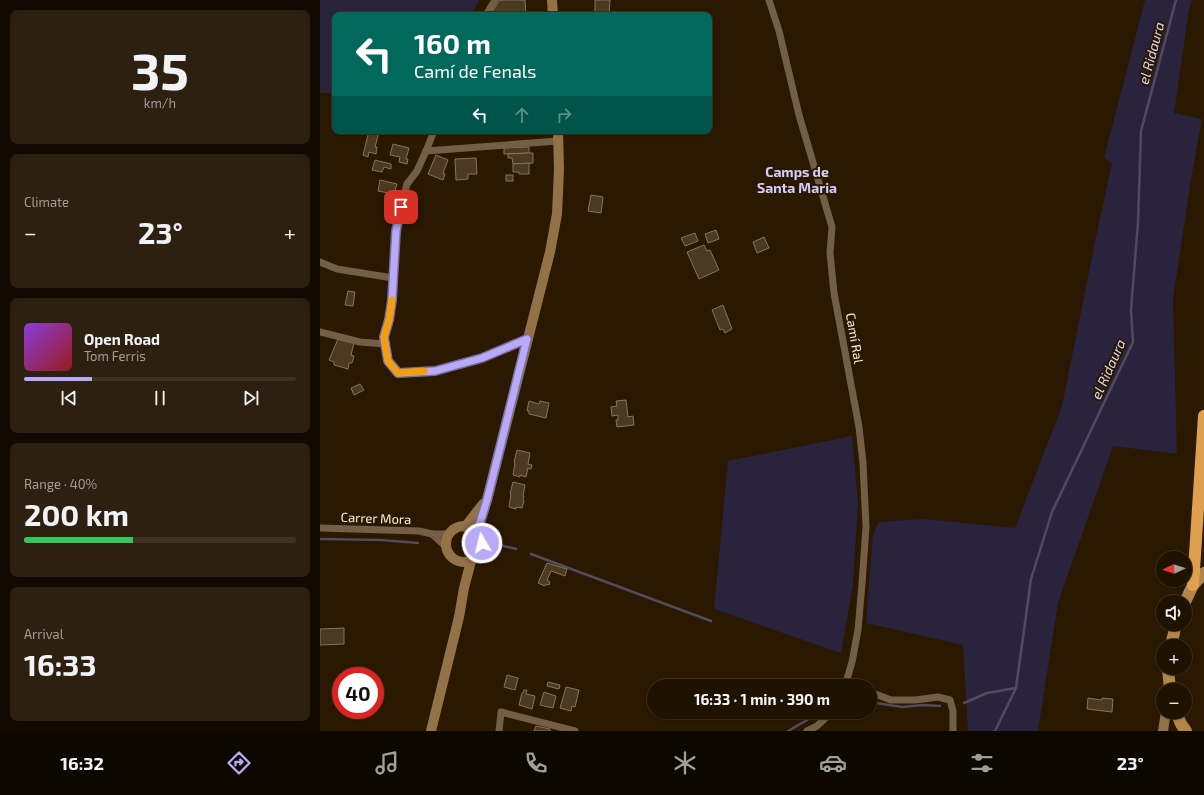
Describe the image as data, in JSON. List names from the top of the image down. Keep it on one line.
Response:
{"streets":{"street":["Camí Ral","Carrer Mora"]},"districts":["Camps de Santa Maria"],"water":["el Ridaura"],"north":"left","page":{"tile":[["35","km/h"],"Climate",["Range · 40%","200 km"],["Arrival","16:33"]],"turn":["160 m","Camí de Fenals"],"heat":["−","23°","+"],"song":["Open Road","Tom Ferris"],"map_buttons":["+","−"],"limit":"40","trip":"16:33 · 1 min · 390 m","tabs":["16:32","23°"]}}
